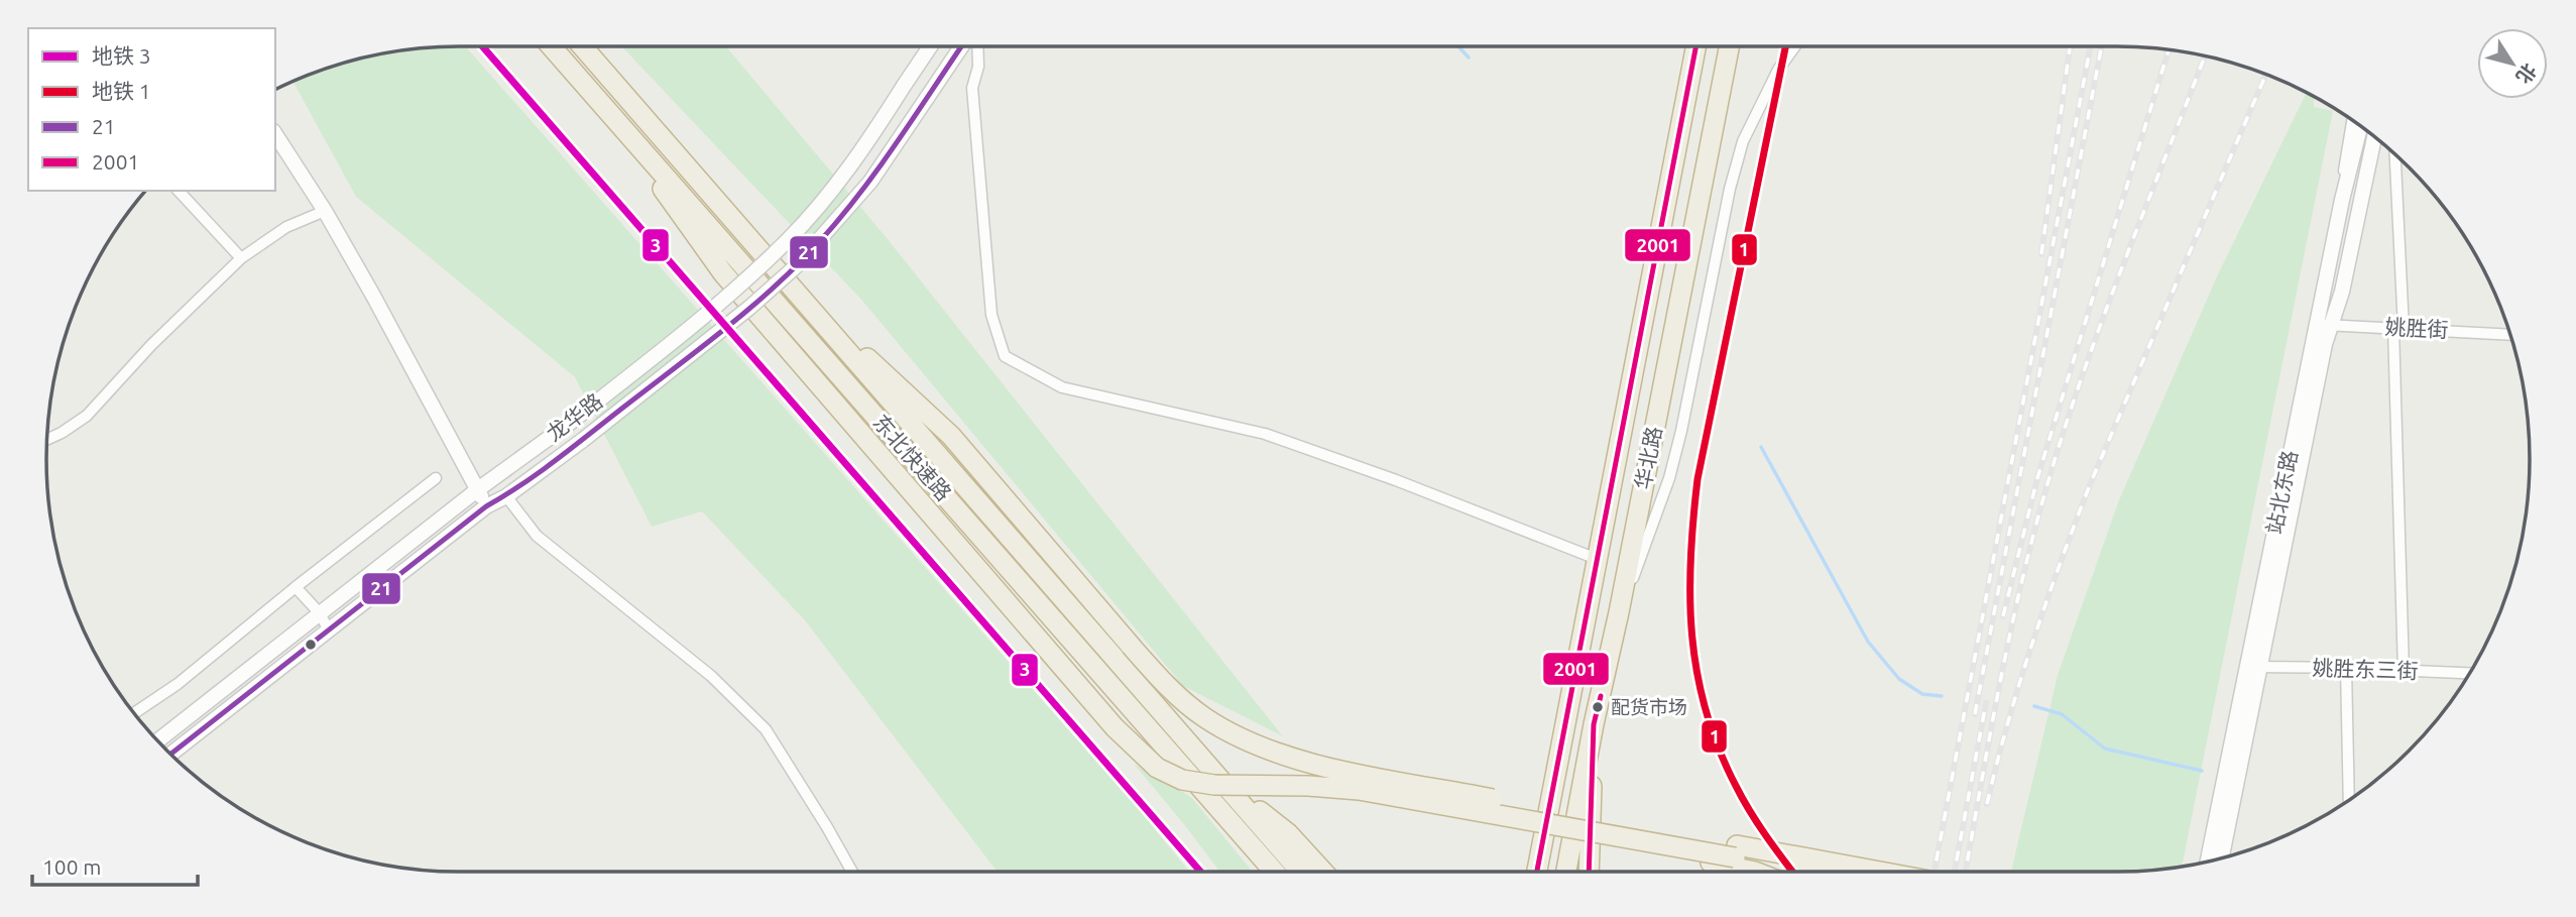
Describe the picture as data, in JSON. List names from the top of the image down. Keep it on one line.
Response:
{"streets":{"highway":["东北快速路","华北路"],"street":["姚胜街","龙华路","站北东路","姚胜东三街"]},"crossings":[["姚胜街","站北东路"],["站北东路","姚胜东三街"]],"places":["配货市场"],"lines":["metro line 3","metro line 1","transit line 21","transit line 2001"],"legend":["地铁 3","地铁 1","21","2001"],"scale_bar":"100 m","north":"bottom right"}
